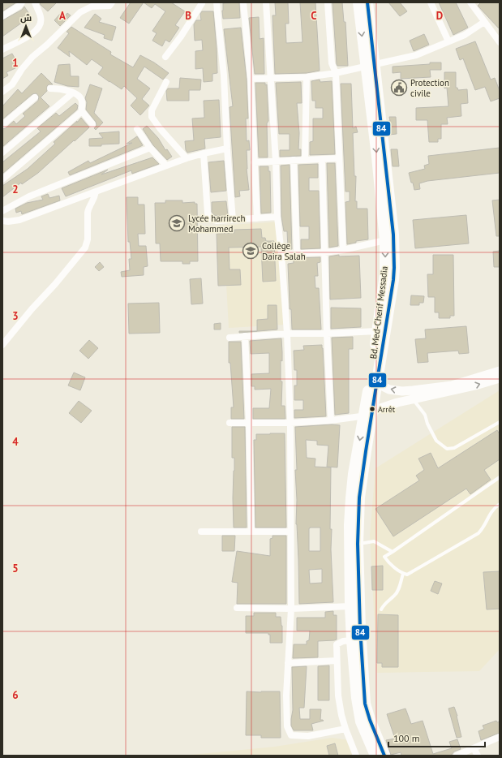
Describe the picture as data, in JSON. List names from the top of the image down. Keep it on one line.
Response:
{"streets":{"highway":["Bd. Med-Cherif Messadia"]},"places":{"public building":["Protection civile"],"school or university":["Lycée harrirech Mohammed","Collège Daira Salah"],"other":["Arrêt"]},"lines":["transit line 84"],"scale_bar":"100 m","north":"top","grid":{"columns":["A","B","C","D"],"rows":["1","2","3","4","5","6"]}}
